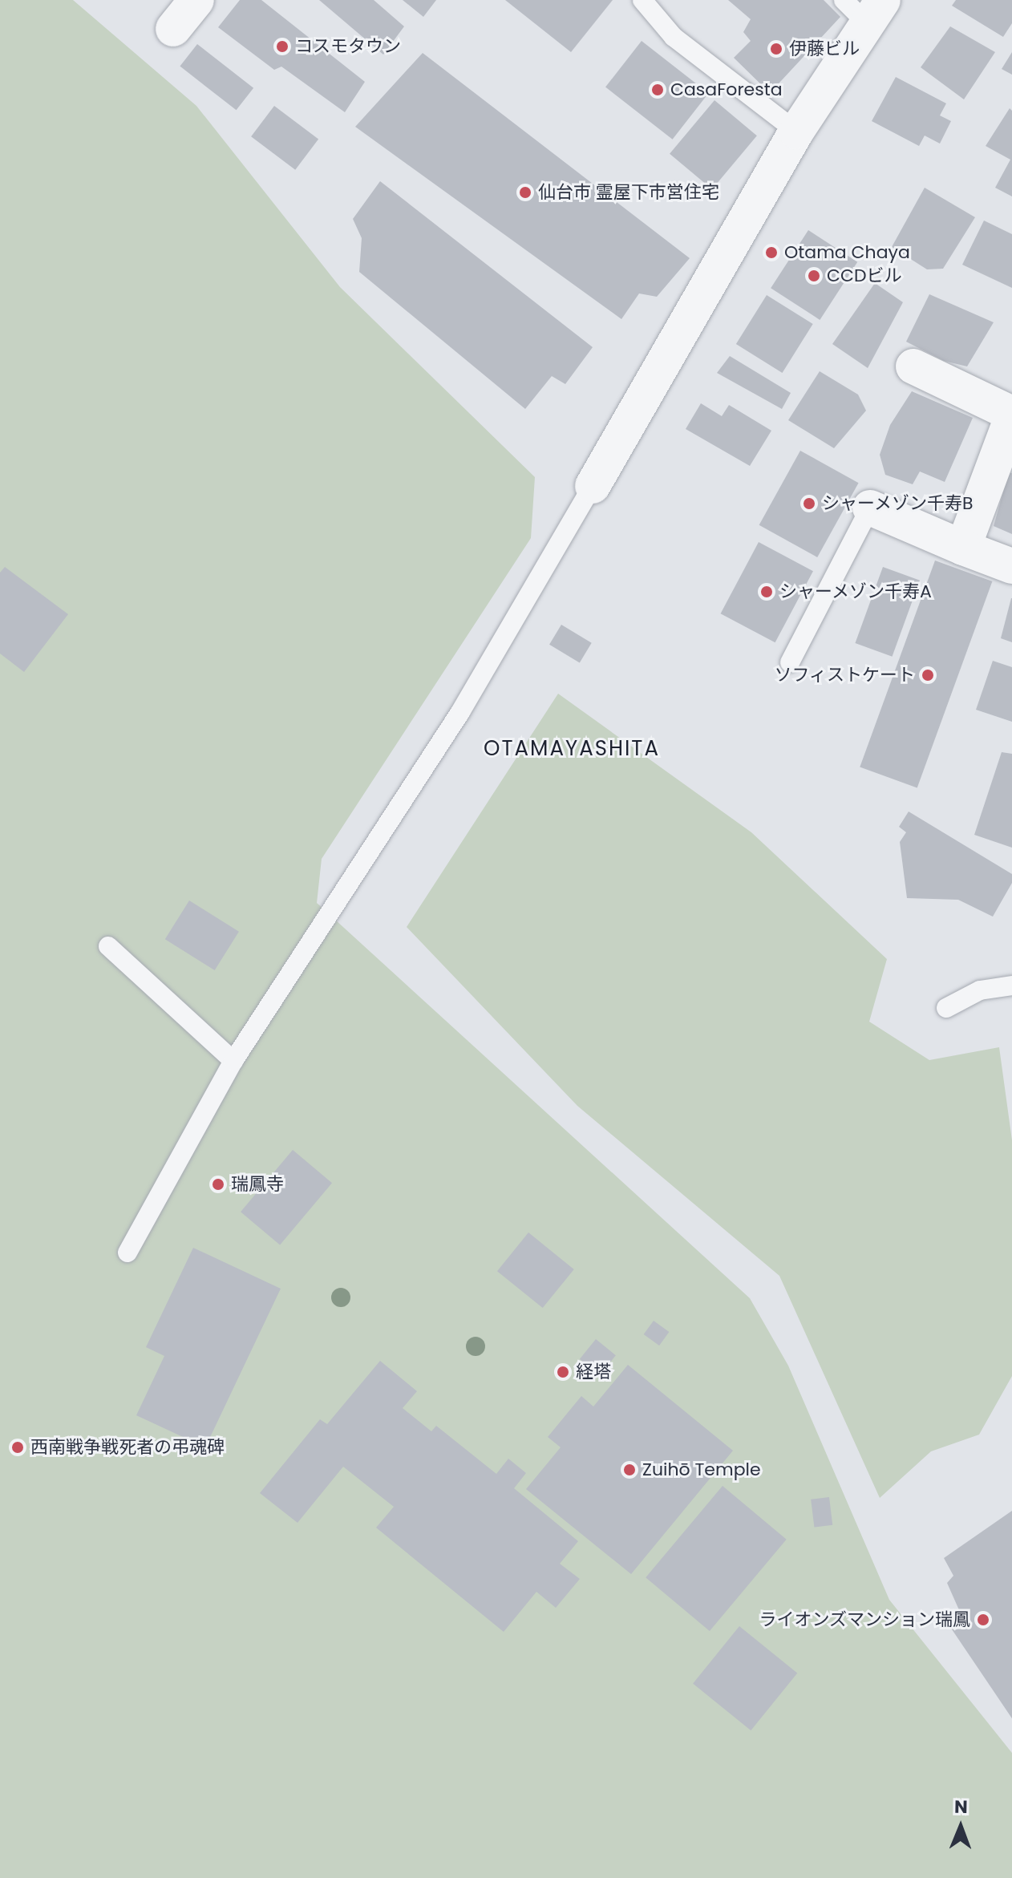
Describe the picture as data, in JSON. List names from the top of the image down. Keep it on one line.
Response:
{"districts":["OTAMAYASHITA"],"places":["コスモタウン","伊藤ビル","CasaForesta","仙台市 霊屋下市営住宅","Otama Chaya","CCDビル","シャーメゾン千寿B","シャーメゾン千寿A","ソフィストケート","瑞鳳寺","経塔","西南戦争戦死者の弔魂碑","Zuihō Temple","ライオンズマンション瑞鳳"],"north":"top"}
